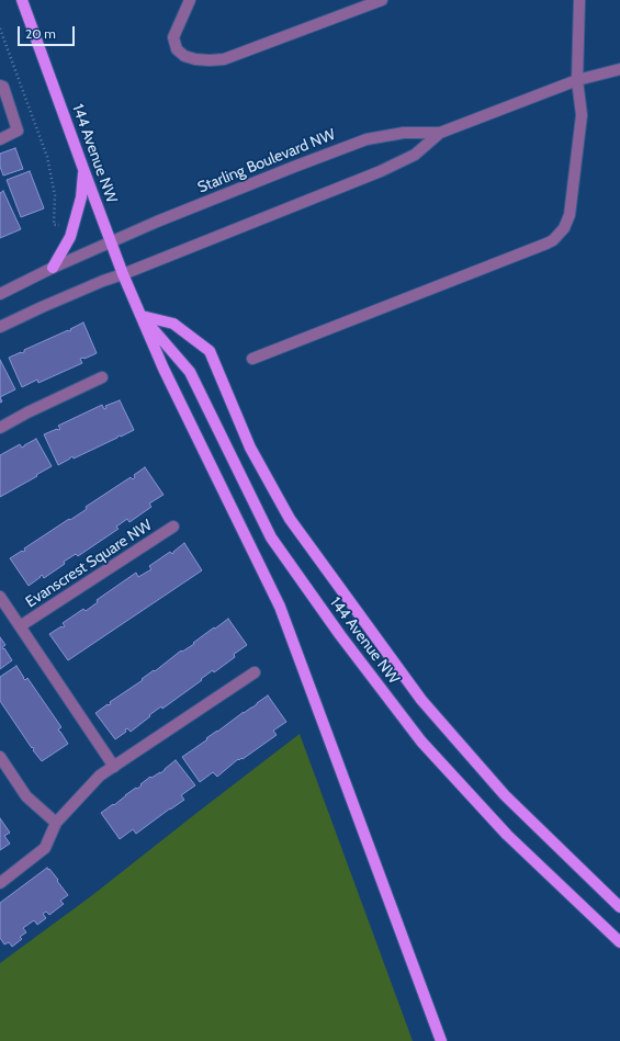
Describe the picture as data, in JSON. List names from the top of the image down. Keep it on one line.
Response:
{"streets":{"main road":["144 Avenue NW"],"street":["Starling Boulevard NW","Evanscrest Square NW"]},"crossings":[["144 Avenue NW","Starling Boulevard NW"]],"scale_bar":"20 m"}
